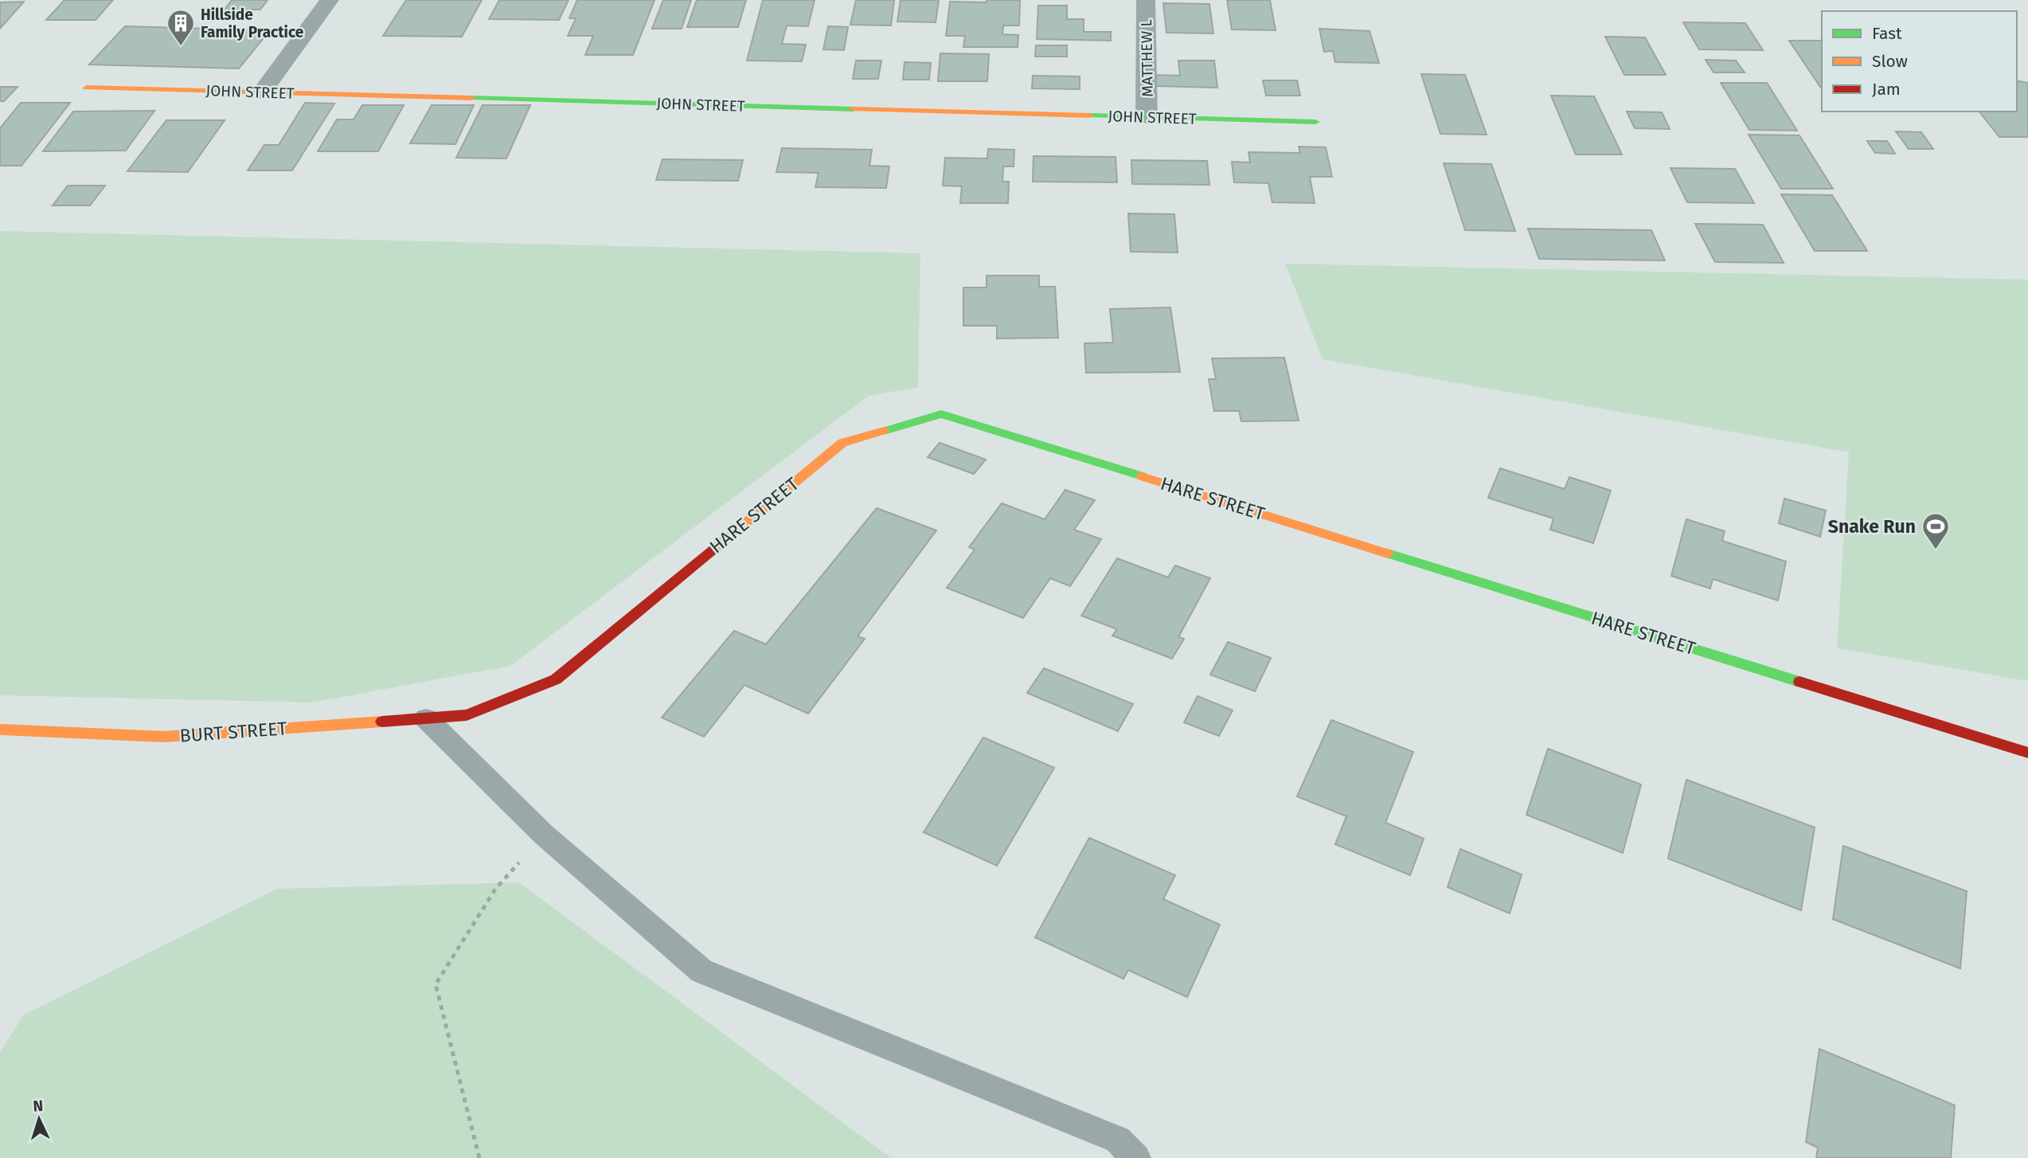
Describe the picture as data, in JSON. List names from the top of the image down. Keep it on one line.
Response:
{"streets":{"street":["MATTHEW L","JOHN STREET","HARE STREET","BURT STREET"]},"crossings":[["MATTHEW L","JOHN STREET"],["HARE STREET","BURT STREET"]],"places":{"building":["Hillside Family Practice"],"sports":["Snake Run"]},"legend":["Fast","Slow","Jam"],"north":"top"}
